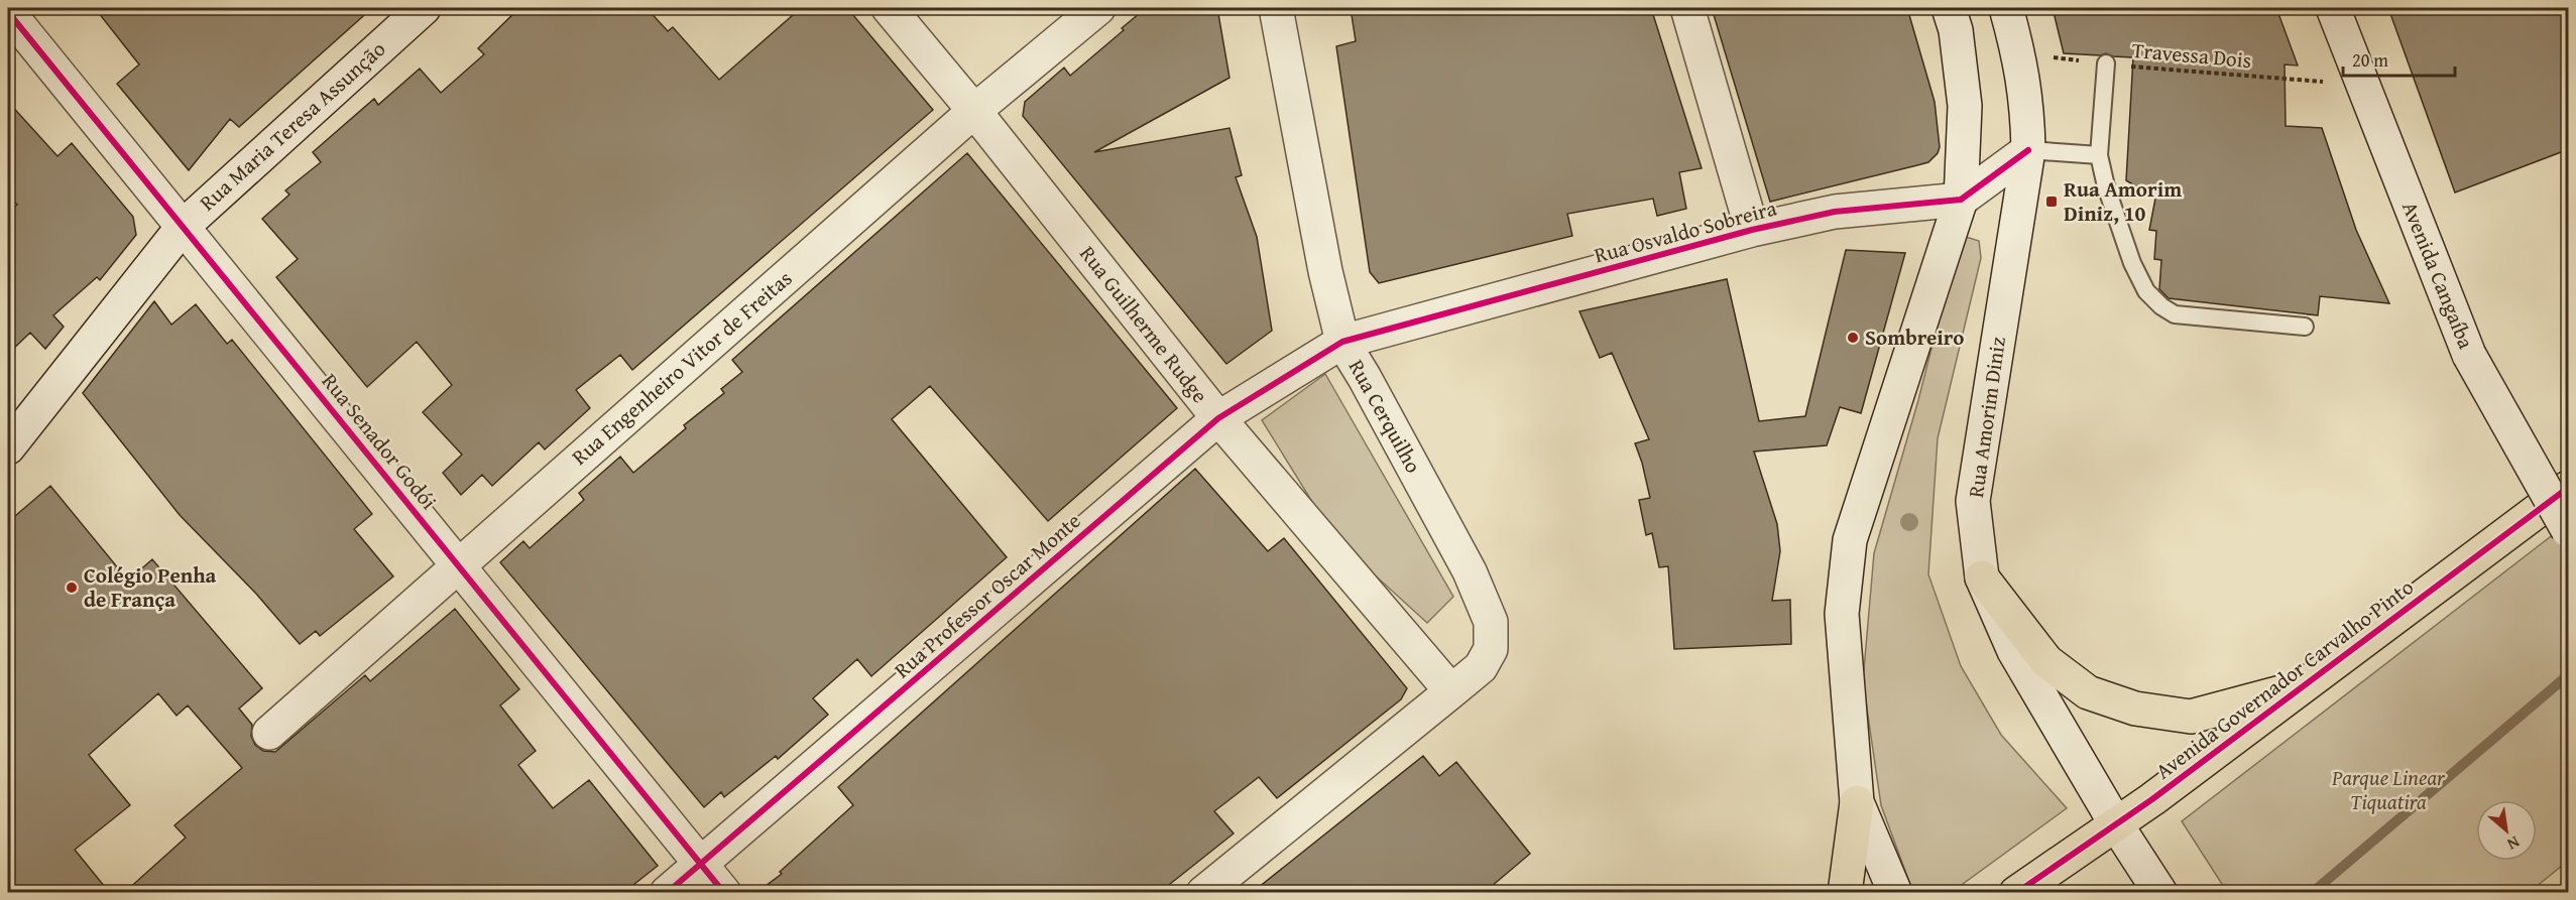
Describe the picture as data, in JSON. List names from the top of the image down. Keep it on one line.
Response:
{"streets":{"main road":["Avenida Governador Carvalho Pinto"],"street":["Rua Maria Teresa Assunção","Rua Osvaldo Sobreira","Avenida Cangaíba","Rua Guilherme Rudge","Rua Engenheiro Vitor de Freitas","Rua Cerquilho","Rua Amorim Diniz","Rua Senador Godói","Rua Professor Oscar Monte"],"path":["Travessa Dois"]},"crossings":[["Travessa Dois","Avenida Cangaíba"],["Travessa Dois","Rua Amorim Diniz"],["Rua Maria Teresa Assunção","Rua Senador Godói"],["Rua Osvaldo Sobreira","Rua Cerquilho"],["Rua Osvaldo Sobreira","Rua Professor Oscar Monte"],["Rua Guilherme Rudge","Rua Engenheiro Vitor de Freitas"],["Rua Guilherme Rudge","Rua Cerquilho"],["Rua Guilherme Rudge","Rua Professor Oscar Monte"],["Rua Engenheiro Vitor de Freitas","Rua Senador Godói"],["Rua Cerquilho","Rua Professor Oscar Monte"],["Rua Amorim Diniz","Avenida Governador Carvalho Pinto"],["Rua Senador Godói","Rua Professor Oscar Monte"]],"parks":["Parque Linear Tiquatira"],"places":{"transit":["Rua Amorim Diniz, 10"],"other":["Sombreiro","Colégio Penha de França"]},"scale_bar":"20 m","north":"bottom right"}
